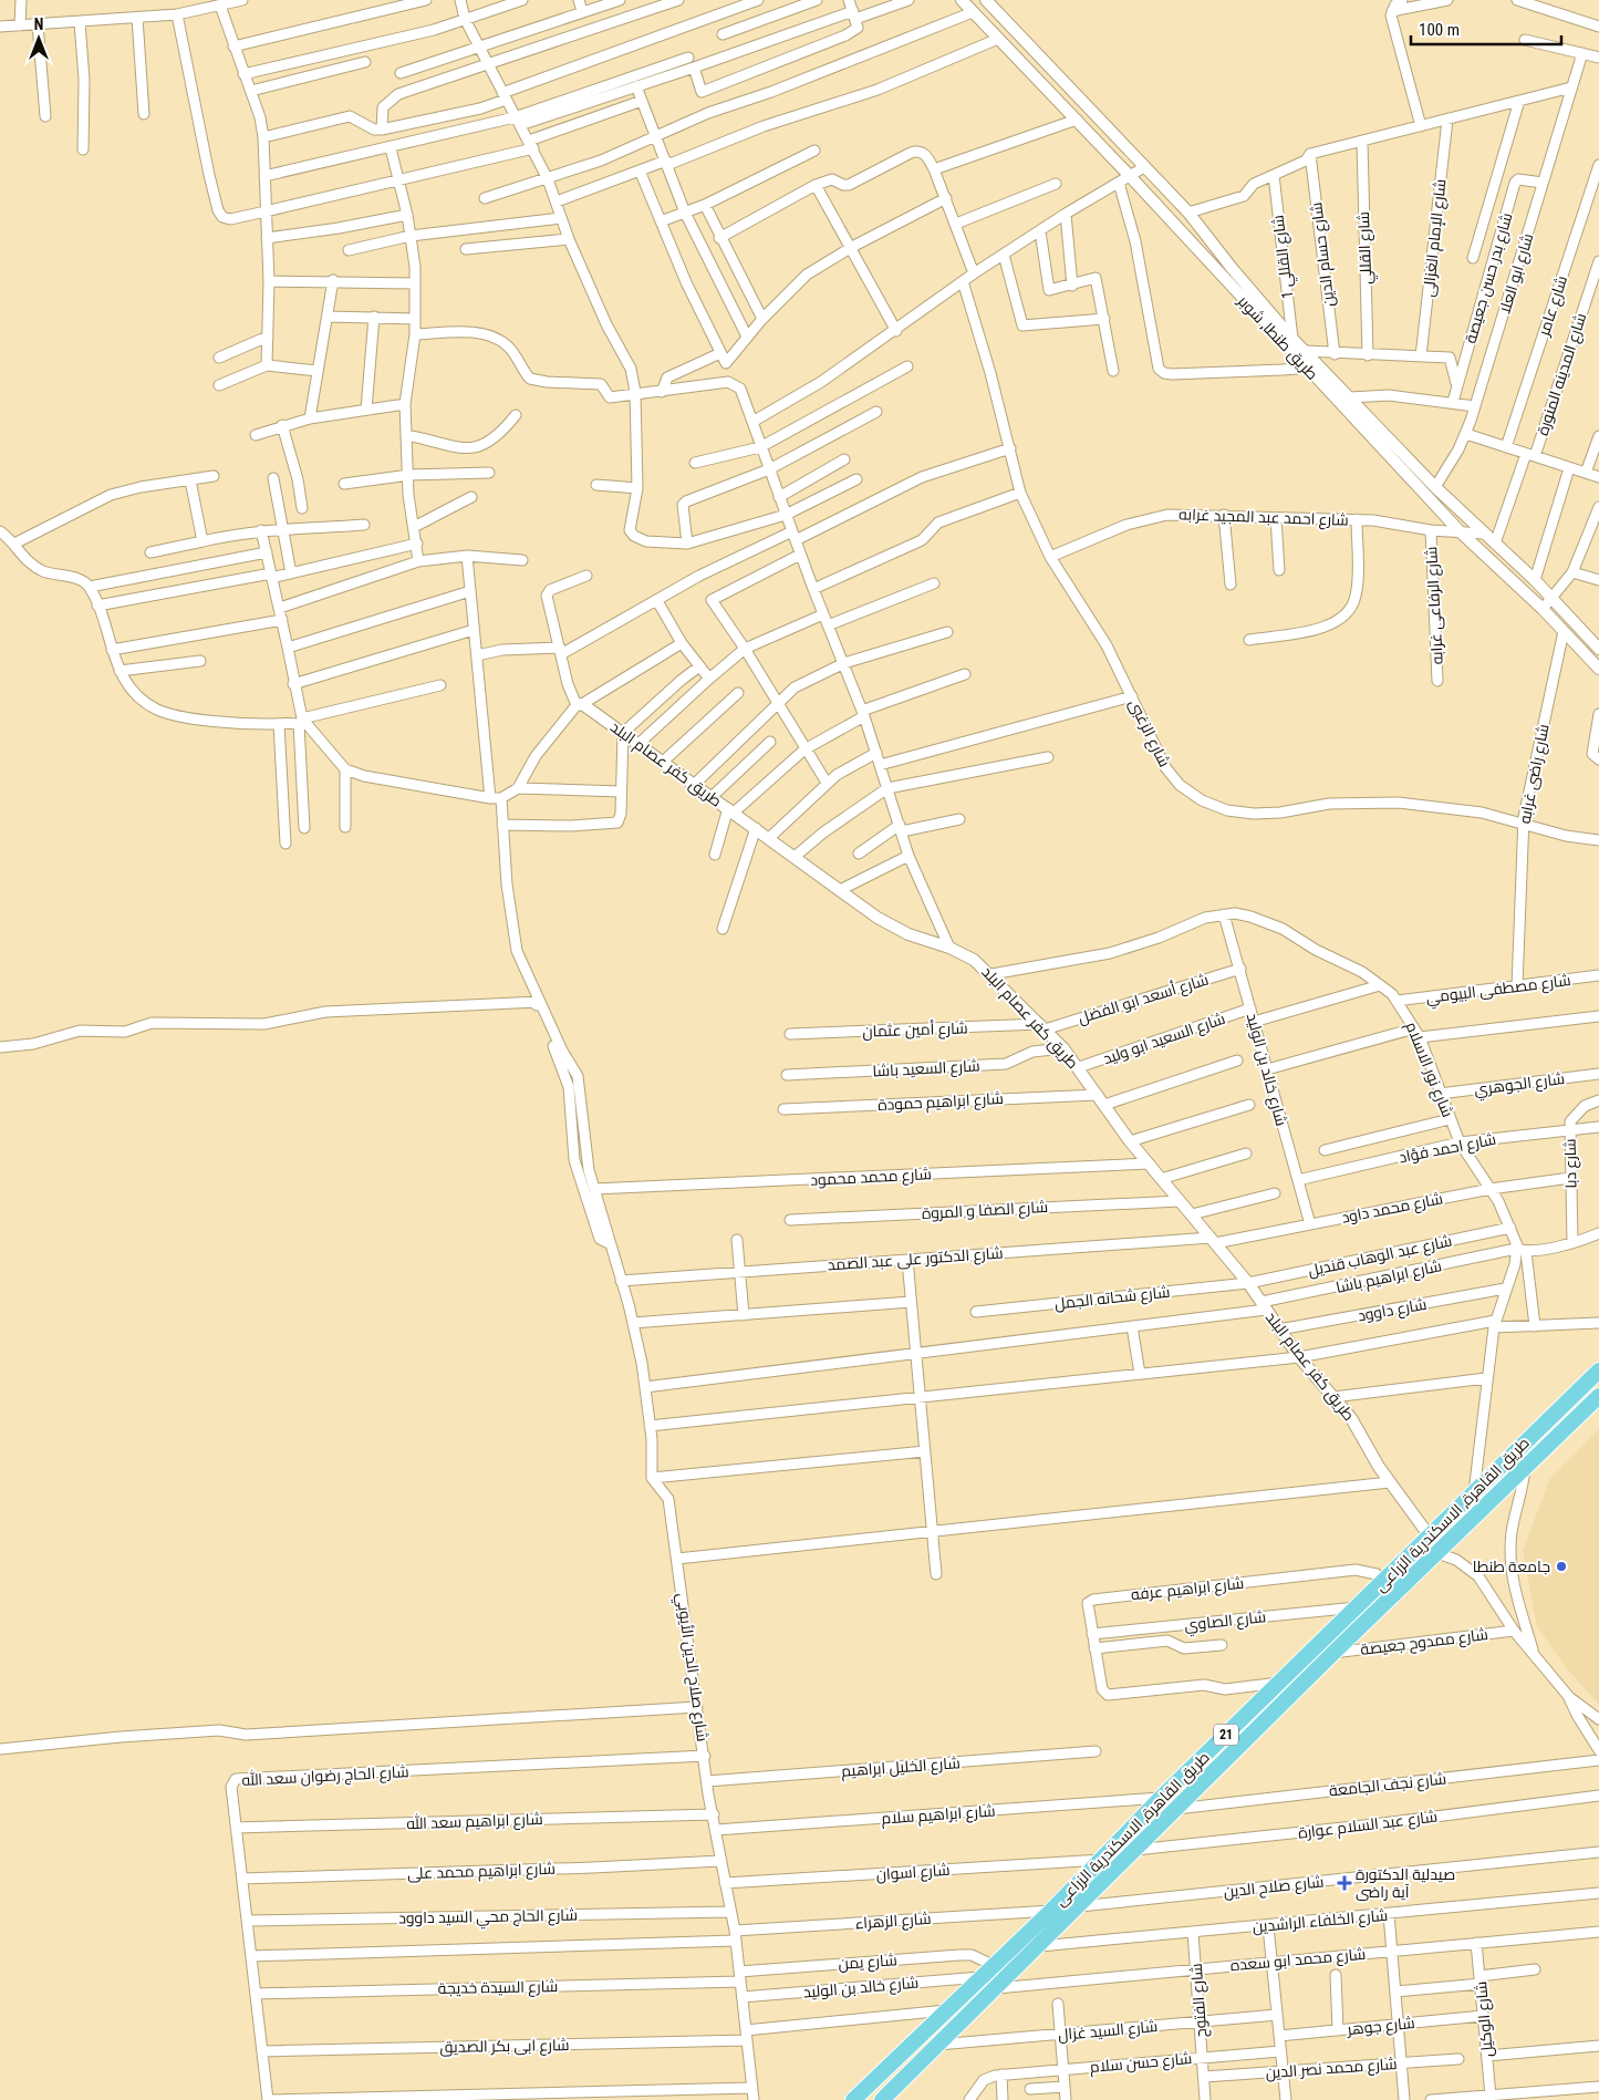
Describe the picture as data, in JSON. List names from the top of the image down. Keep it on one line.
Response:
{"streets":{"highway":["طريق القاهرة, الاسكندرية الزراعى","21"],"street":["شارع الإمام الغزالى","شارع القللي","شارع حسام الدين","شارع القللي 1","شارع ابو العلا","شارع بدر حسن جعيصة","شارع عامر","طريق طنطا, شوبر","شارع المدينه المنورة","شارع احمد عبد المجيد غرابه","شارع الرفاعى غرابه","شارع الزغبى","طريق كفر عصام البلد","شارع راضى غرابه","شارع مصطفى البيومي","شارع أسعد ابو الفضل","شارع أمين عثمان","شارع السعيد ابو وليد","شارع السعيد باشا","شارع خالد بن الوليد","شارع نور الاسلام","شارع الجوهري","شارع ابراهيم حمودة","شارع احمد فؤاد","شارع دبا","شارع محمد محمود","شارع محمد داود","شارع الصفا و المروة","شارع عبد الوهاب قنديل","شارع الدكتور على عبد الصمد","شارع ابراهيم باشا","شارع شحاته الجمل","شارع داوود","شارع ابراهيم عرفه","شارع الصاوي","شارع ممدوح جعيصة","شارع صلاح الدين الأيوبي","شارع الخليل ابراهيم","شارع الحاج رضوان سعد الله","شارع نجف الجامعة","شارع ابراهيم سلام","شارع ابراهيم سعد الله","شارع عبد السلام عوارة","شارع ابراهيم محمد على","شارع اسوان","شارع صلاح الدين","شارع الحاج محي السيد داوود","شارع الزهراء","شارع الخلفاء الراشدين","شارع محمد ابو سعده","شارع يمن","شارع السيدة خديجة","شارع الفتوح","شارع الوكيل","شارع جوهر","شارع السيد غزال","شارع ابى بكر الصديق","شارع حسن سلام","شارع محمد نصر الدين"]},"crossings":[["شارع القللي 1","طريق طنطا, شوبر"],["شارع ابو العلا","شارع بدر حسن جعيصة"],["شارع ابو العلا","طريق طنطا, شوبر"],["طريق طنطا, شوبر","شارع المدينه المنورة"],["طريق طنطا, شوبر","شارع احمد عبد المجيد غرابه"],["طريق طنطا, شوبر","شارع راضى غرابه"],["شارع احمد عبد المجيد غرابه","شارع الرفاعى غرابه"],["شارع احمد عبد المجيد غرابه","شارع الزغبى"],["شارع الزغبى","شارع راضى غرابه"],["طريق كفر عصام البلد","شارع أسعد ابو الفضل"],["طريق كفر عصام البلد","شارع أمين عثمان"],["طريق كفر عصام البلد","شارع السعيد ابو وليد"],["طريق كفر عصام البلد","شارع السعيد باشا"],["طريق كفر عصام البلد","شارع نور الاسلام"],["طريق كفر عصام البلد","شارع ابراهيم حمودة"],["طريق كفر عصام البلد","شارع محمد محمود"],["طريق كفر عصام البلد","شارع محمد داود"],["طريق كفر عصام البلد","شارع الصفا و المروة"],["طريق كفر عصام البلد","شارع عبد الوهاب قنديل"],["طريق كفر عصام البلد","شارع الدكتور على عبد الصمد"],["طريق كفر عصام البلد","شارع ابراهيم باشا"],["طريق كفر عصام البلد","شارع شحاته الجمل"],["طريق كفر عصام البلد","شارع داوود"],["طريق كفر عصام البلد","طريق القاهرة, الاسكندرية الزراعى"],["شارع راضى غرابه","شارع مصطفى البيومي"],["شارع مصطفى البيومي","شارع نور الاسلام"],["شارع أسعد ابو الفضل","شارع أمين عثمان"],["شارع أسعد ابو الفضل","شارع خالد بن الوليد"],["شارع السعيد ابو وليد","شارع خالد بن الوليد"],["شارع خالد بن الوليد","شارع نور الاسلام"],["شارع خالد بن الوليد","شارع احمد فؤاد"],["شارع خالد بن الوليد","شارع محمد داود"],["شارع خالد بن الوليد","طريق القاهرة, الاسكندرية الزراعى"],["شارع خالد بن الوليد","شارع صلاح الدين الأيوبي"],["شارع نور الاسلام","شارع الجوهري"],["شارع نور الاسلام","شارع احمد فؤاد"],["شارع نور الاسلام","شارع محمد داود"],["شارع نور الاسلام","شارع عبد الوهاب قنديل"],["شارع نور الاسلام","شارع ابراهيم باشا"],["شارع نور الاسلام","شارع داوود"],["شارع نور الاسلام","طريق القاهرة, الاسكندرية الزراعى"],["شارع احمد فؤاد","شارع دبا"],["شارع دبا","شارع محمد داود"],["شارع دبا","شارع ابراهيم باشا"],["شارع محمد داود","شارع الدكتور على عبد الصمد"],["شارع عبد الوهاب قنديل","شارع شحاته الجمل"],["طريق القاهرة, الاسكندرية الزراعى","شارع ابراهيم عرفه"],["طريق القاهرة, الاسكندرية الزراعى","شارع الصاوي"],["طريق القاهرة, الاسكندرية الزراعى","شارع ممدوح جعيصة"],["طريق القاهرة, الاسكندرية الزراعى","شارع نجف الجامعة"],["طريق القاهرة, الاسكندرية الزراعى","شارع ابراهيم سلام"],["طريق القاهرة, الاسكندرية الزراعى","شارع عبد السلام عوارة"],["طريق القاهرة, الاسكندرية الزراعى","شارع اسوان"],["طريق القاهرة, الاسكندرية الزراعى","شارع صلاح الدين"],["طريق القاهرة, الاسكندرية الزراعى","شارع الزهراء"],["طريق القاهرة, الاسكندرية الزراعى","شارع الخلفاء الراشدين"],["طريق القاهرة, الاسكندرية الزراعى","شارع محمد ابو سعده"],["طريق القاهرة, الاسكندرية الزراعى","شارع يمن"],["طريق القاهرة, الاسكندرية الزراعى","شارع السيد غزال"],["طريق القاهرة, الاسكندرية الزراعى","شارع ابى بكر الصديق"],["شارع ابراهيم عرفه","شارع الصاوي"],["شارع صلاح الدين الأيوبي","شارع الخليل ابراهيم"],["شارع صلاح الدين الأيوبي","شارع الحاج رضوان سعد الله"],["شارع صلاح الدين الأيوبي","شارع ابراهيم سلام"],["شارع صلاح الدين الأيوبي","شارع ابراهيم سعد الله"],["شارع صلاح الدين الأيوبي","شارع ابراهيم محمد على"],["شارع صلاح الدين الأيوبي","شارع اسوان"],["شارع صلاح الدين الأيوبي","شارع الحاج محي السيد داوود"],["شارع صلاح الدين الأيوبي","شارع الزهراء"],["شارع صلاح الدين الأيوبي","شارع يمن"],["شارع صلاح الدين الأيوبي","شارع السيدة خديجة"],["شارع صلاح الدين الأيوبي","شارع ابى بكر الصديق"],["شارع الحاج رضوان سعد الله","شارع ابراهيم سعد الله"],["شارع الحاج رضوان سعد الله","شارع ابراهيم محمد على"],["شارع الحاج رضوان سعد الله","شارع الحاج محي السيد داوود"],["شارع الحاج رضوان سعد الله","شارع الزهراء"],["شارع الحاج رضوان سعد الله","شارع السيدة خديجة"],["شارع الحاج رضوان سعد الله","شارع ابى بكر الصديق"],["شارع الخلفاء الراشدين","شارع الفتوح"],["شارع محمد ابو سعده","شارع الفتوح"],["شارع محمد ابو سعده","شارع الوكيل"],["شارع يمن","شارع السيدة خديجة"],["شارع الفتوح","شارع السيد غزال"],["شارع الفتوح","شارع حسن سلام"],["شارع الفتوح","شارع محمد نصر الدين"],["شارع الوكيل","شارع جوهر"]],"places":{"other":["جامعة طنطا"],"health":["صيدلية الدكتورة آية راضى"]},"scale_bar":"100 m","north":"top"}
